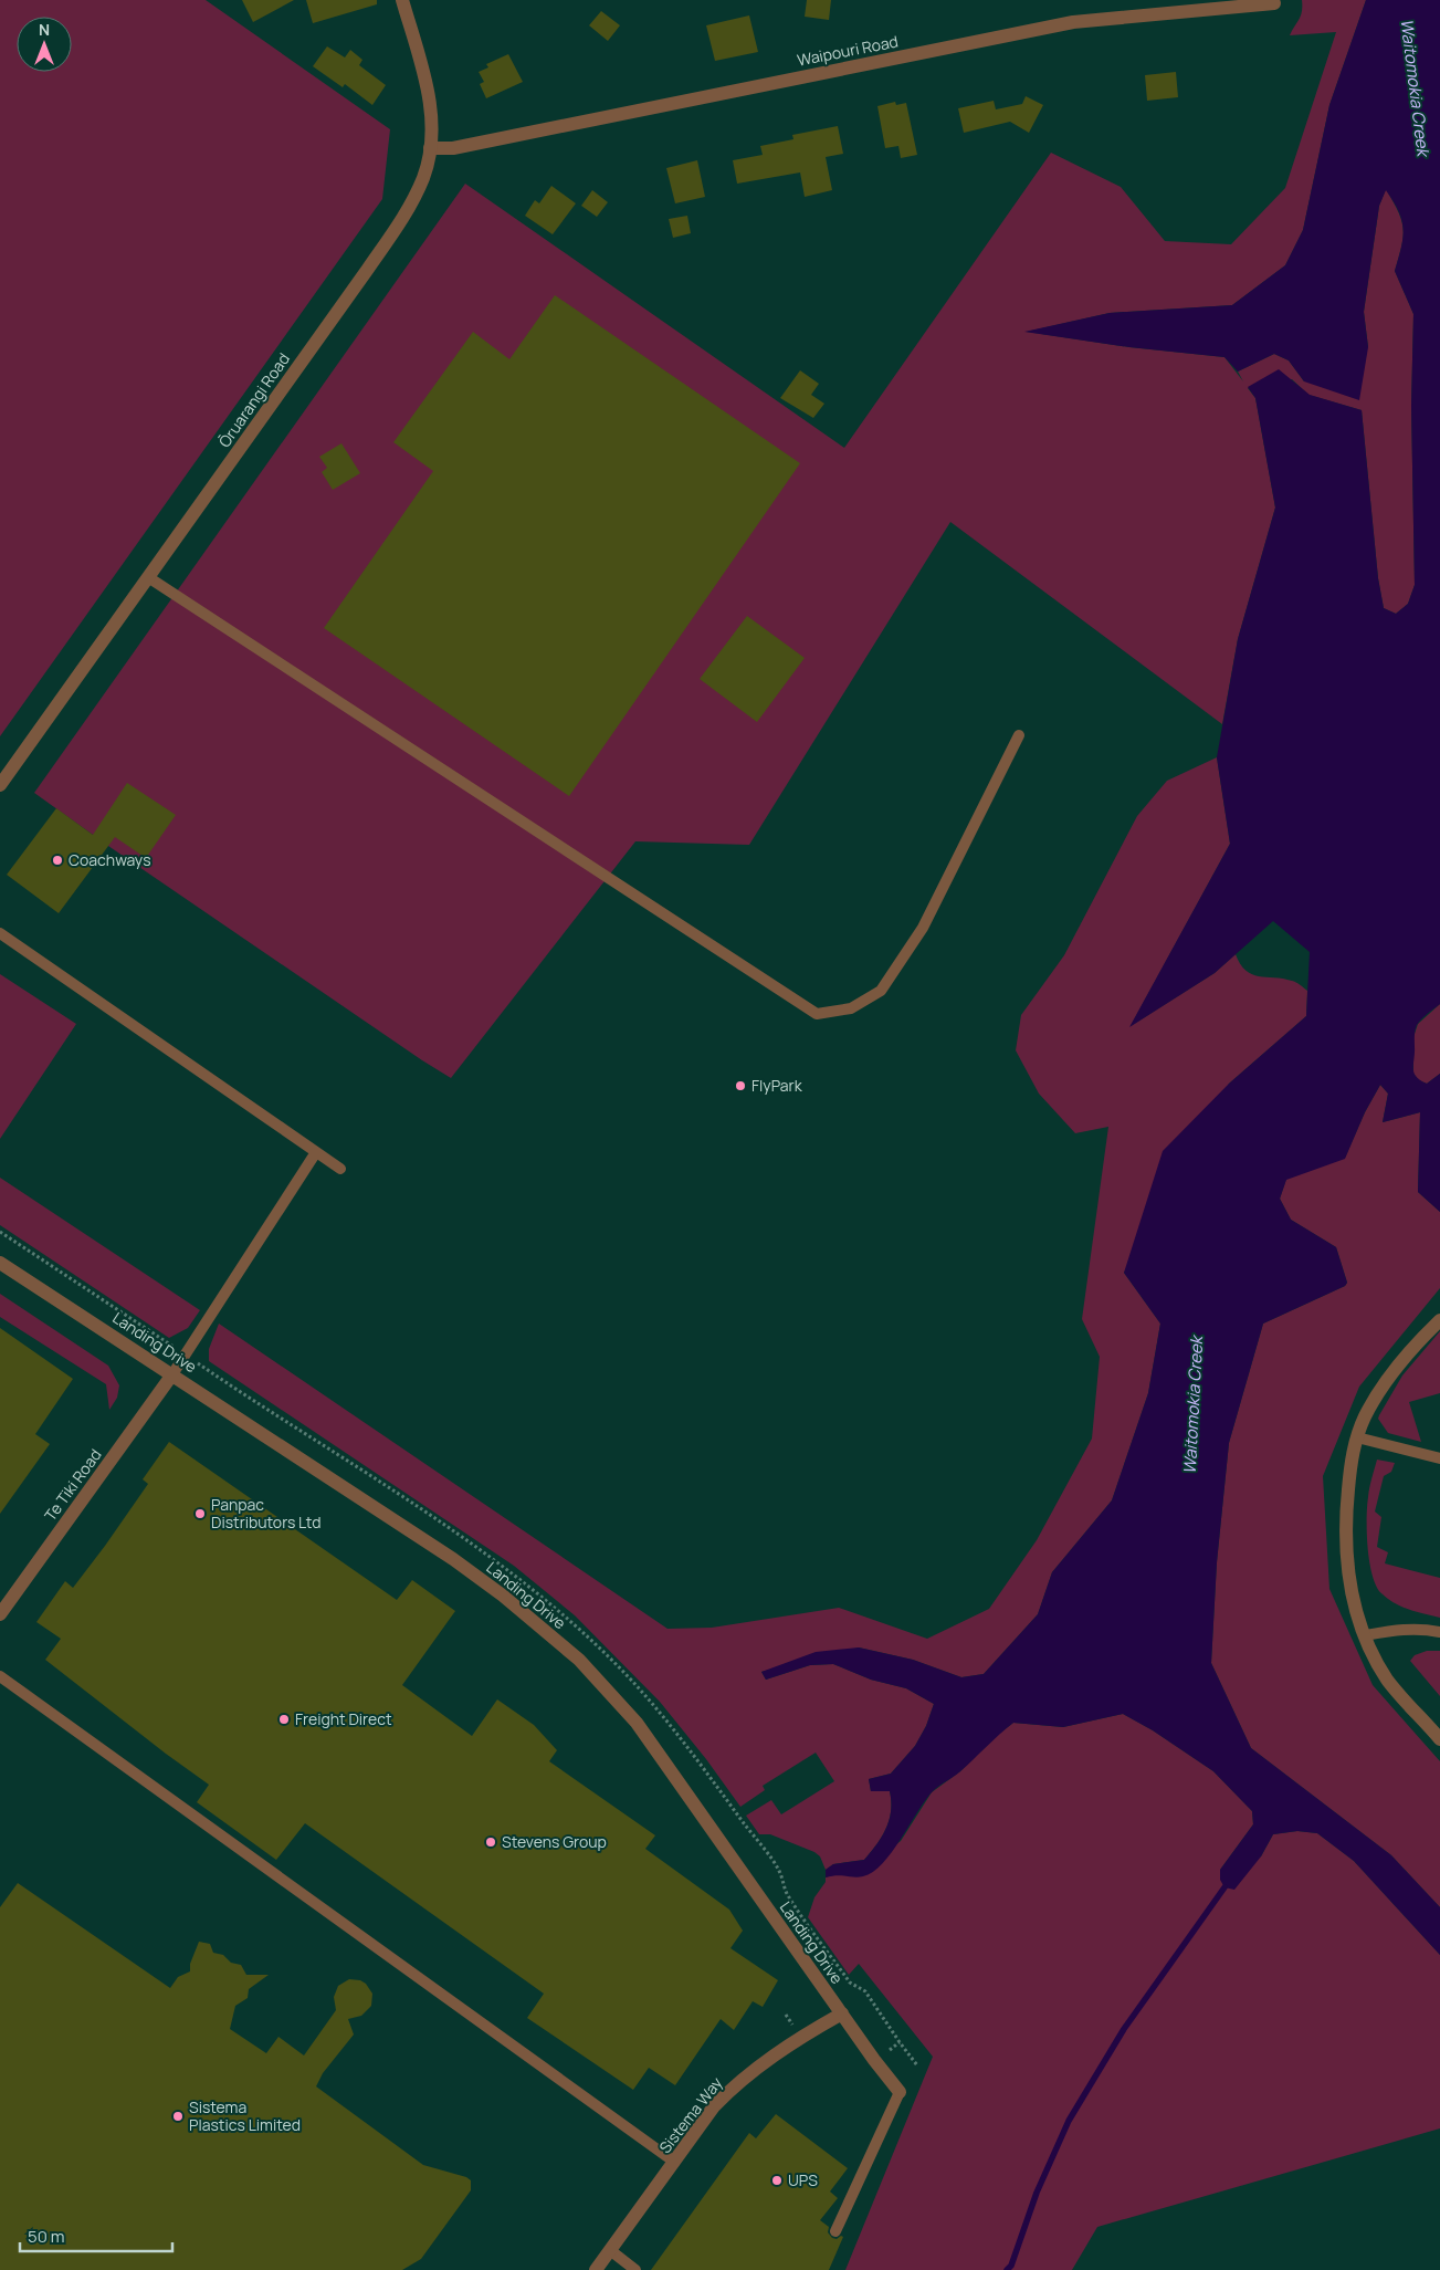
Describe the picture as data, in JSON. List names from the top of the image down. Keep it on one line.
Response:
{"streets":{"street":["Waipouri Road","Ōruarangi Road","Landing Drive","Te Tiki Road","Sistema Way"]},"crossings":[["Waipouri Road","Ōruarangi Road"],["Landing Drive","Te Tiki Road"],["Landing Drive","Sistema Way"]],"water":["Waitomokia Creek"],"places":["Coachways","FlyPark","Panpac Distributors Ltd","Freight Direct","Stevens Group","Sistema Plastics Limited","UPS"],"scale_bar":"50 m","north":"top"}
